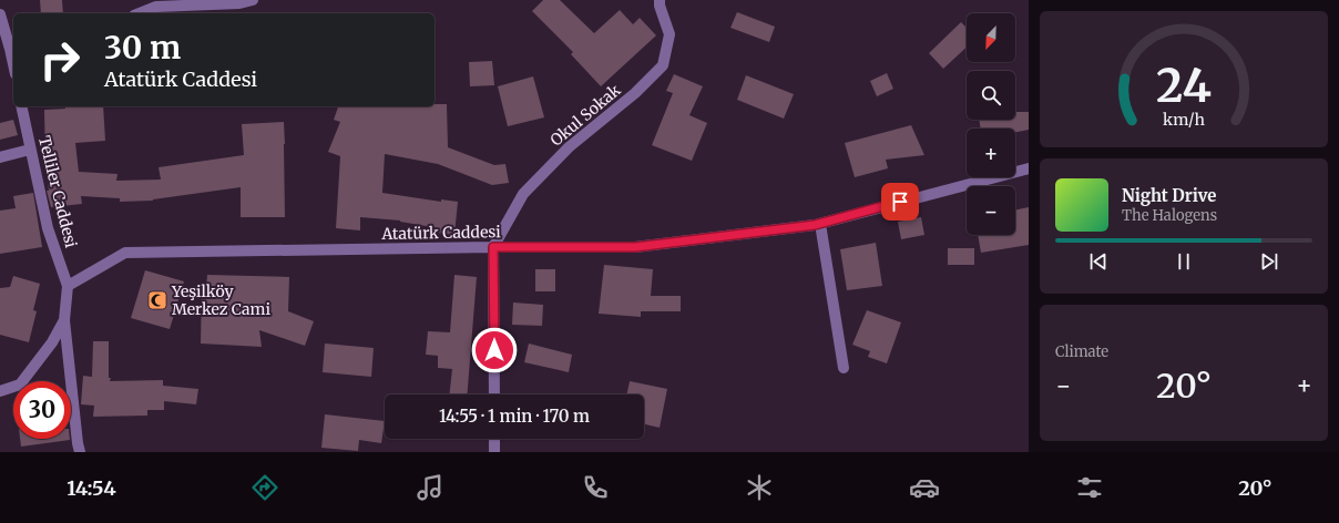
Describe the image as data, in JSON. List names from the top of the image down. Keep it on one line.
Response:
{"streets":{"street":["Okul Sokak","Telliler Caddesi","Atatürk Caddesi"]},"crossings":[["Okul Sokak","Atatürk Caddesi"],["Telliler Caddesi","Atatürk Caddesi"]],"places":{"mosque":["Yeşilköy Merkez Cami"]},"north":"bottom left","page":{"map_buttons":["+","−"],"turn":["30 m","Atatürk Caddesi"],"song":["Night Drive","The Halogens"],"tile":"Climate","heat":["−","20°","+"],"limit":"30","trip":"14:55 · 1 min · 170 m","tabs":["14:54","20°"],"gauge":["24","km/h"]}}
